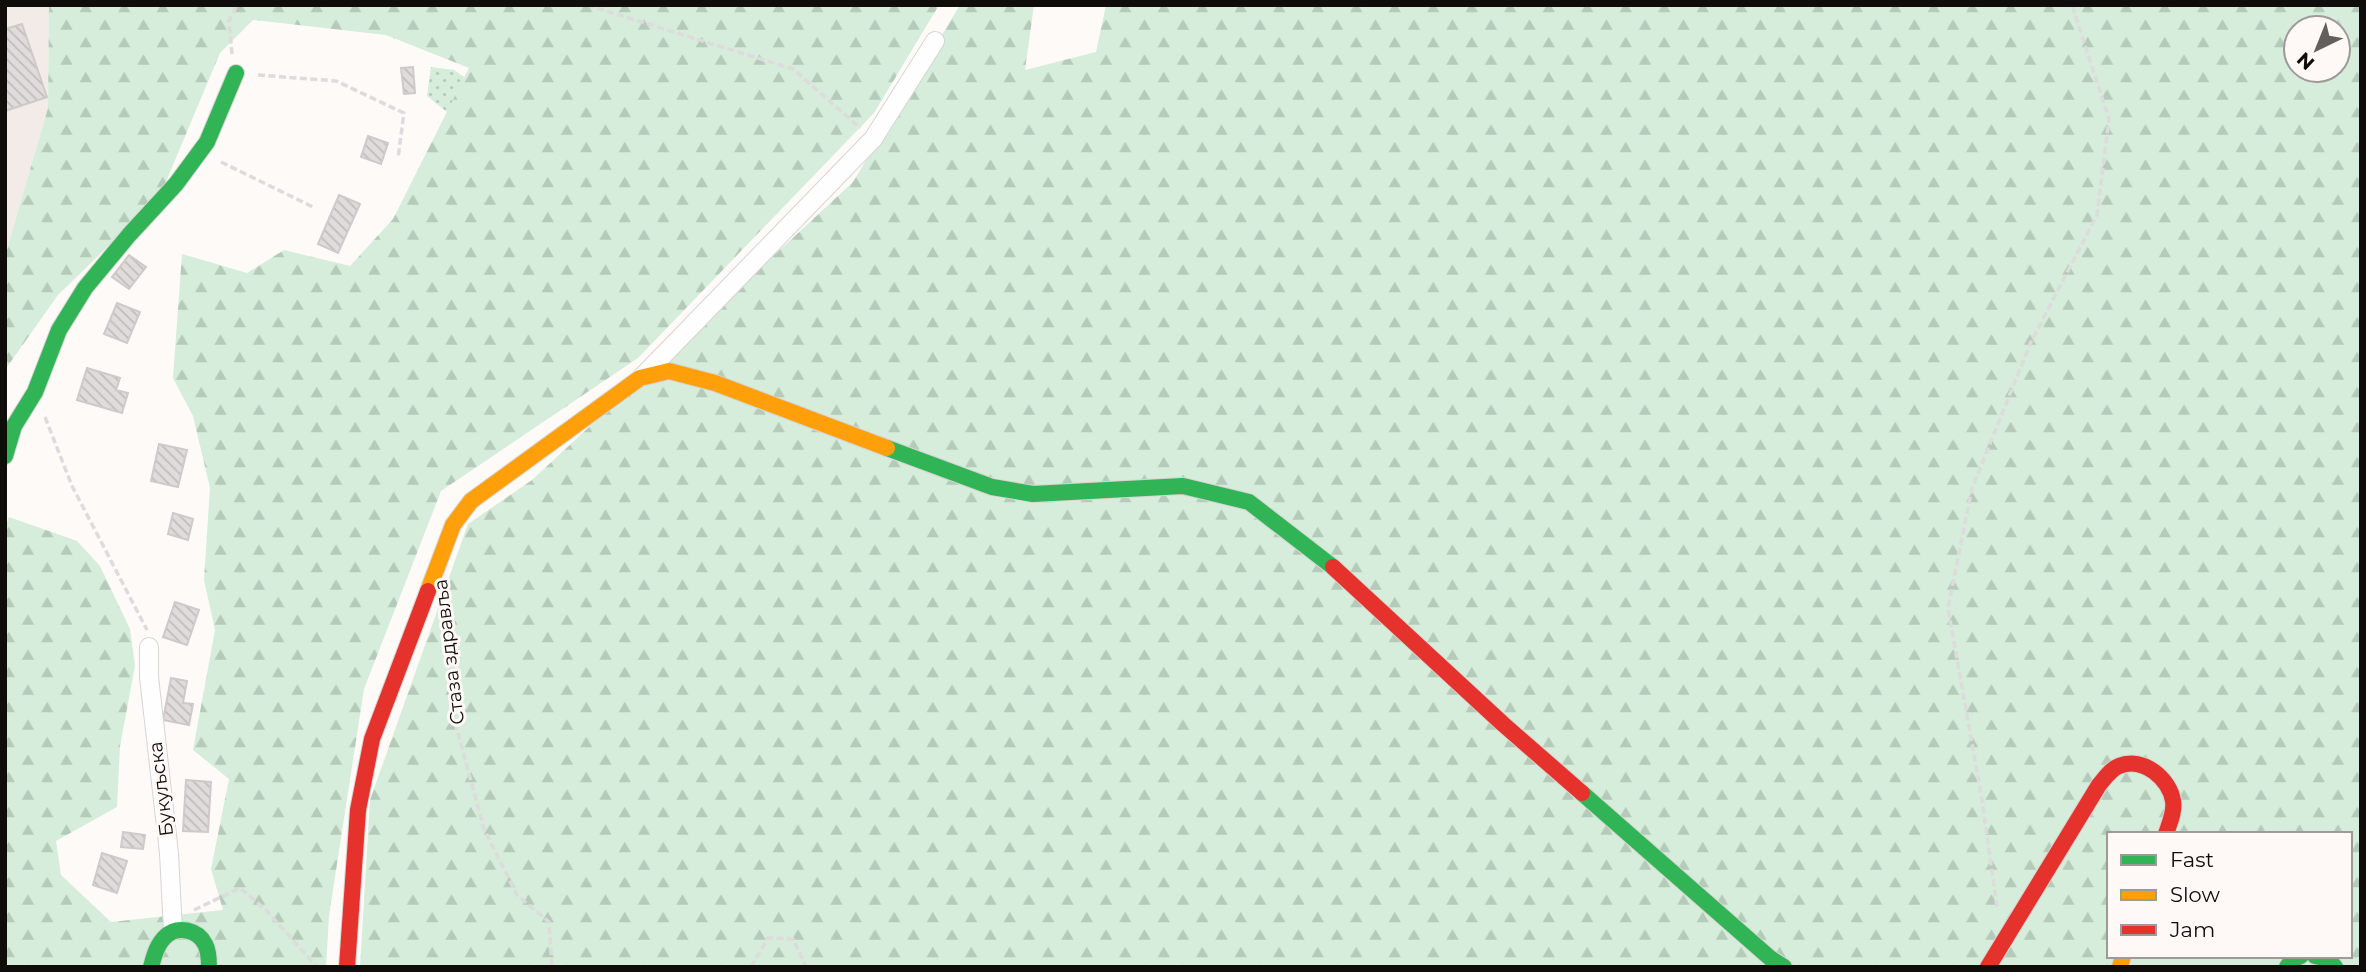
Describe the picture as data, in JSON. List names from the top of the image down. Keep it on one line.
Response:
{"streets":{"street":["Букуљска"],"path":["Стаза здравља"]},"legend":["Fast","Slow","Jam"],"north":"bottom left"}
